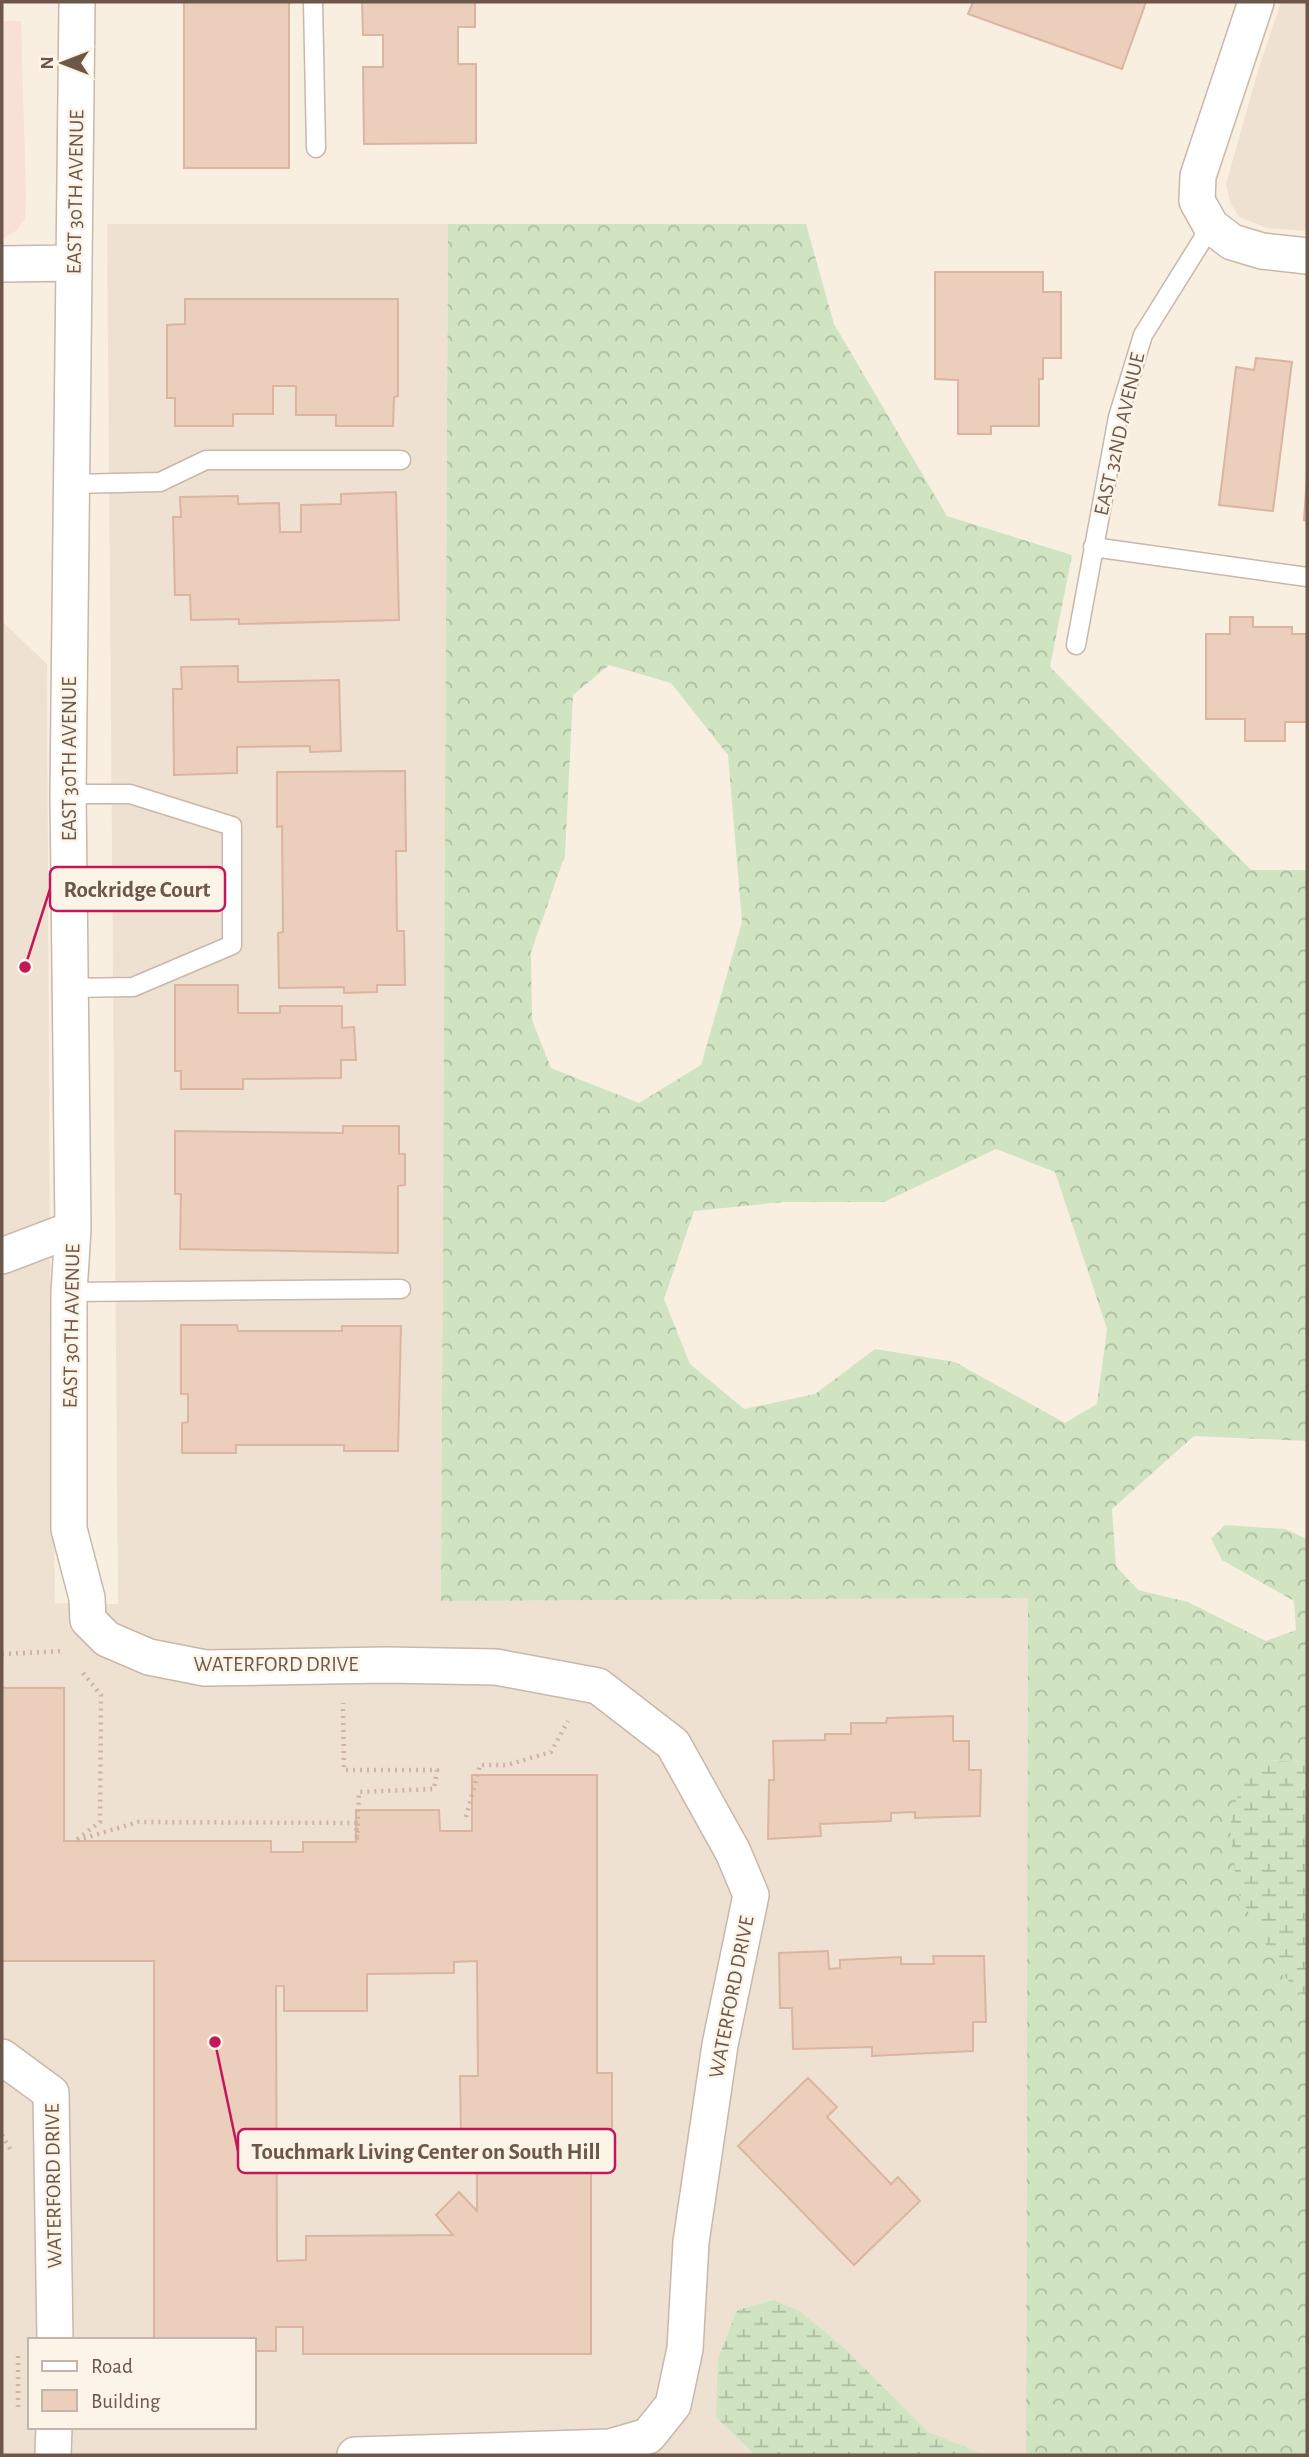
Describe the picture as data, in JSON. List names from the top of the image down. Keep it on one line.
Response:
{"streets":{"street":["EAST 30TH AVENUE","WATERFORD DRIVE"],"lane":["EAST 32ND AVENUE"]},"crossings":[["EAST 30TH AVENUE","WATERFORD DRIVE"]],"places":["Rockridge Court","Touchmark Living Center on South Hill"],"legend":["Road","Building"],"north":"left"}
